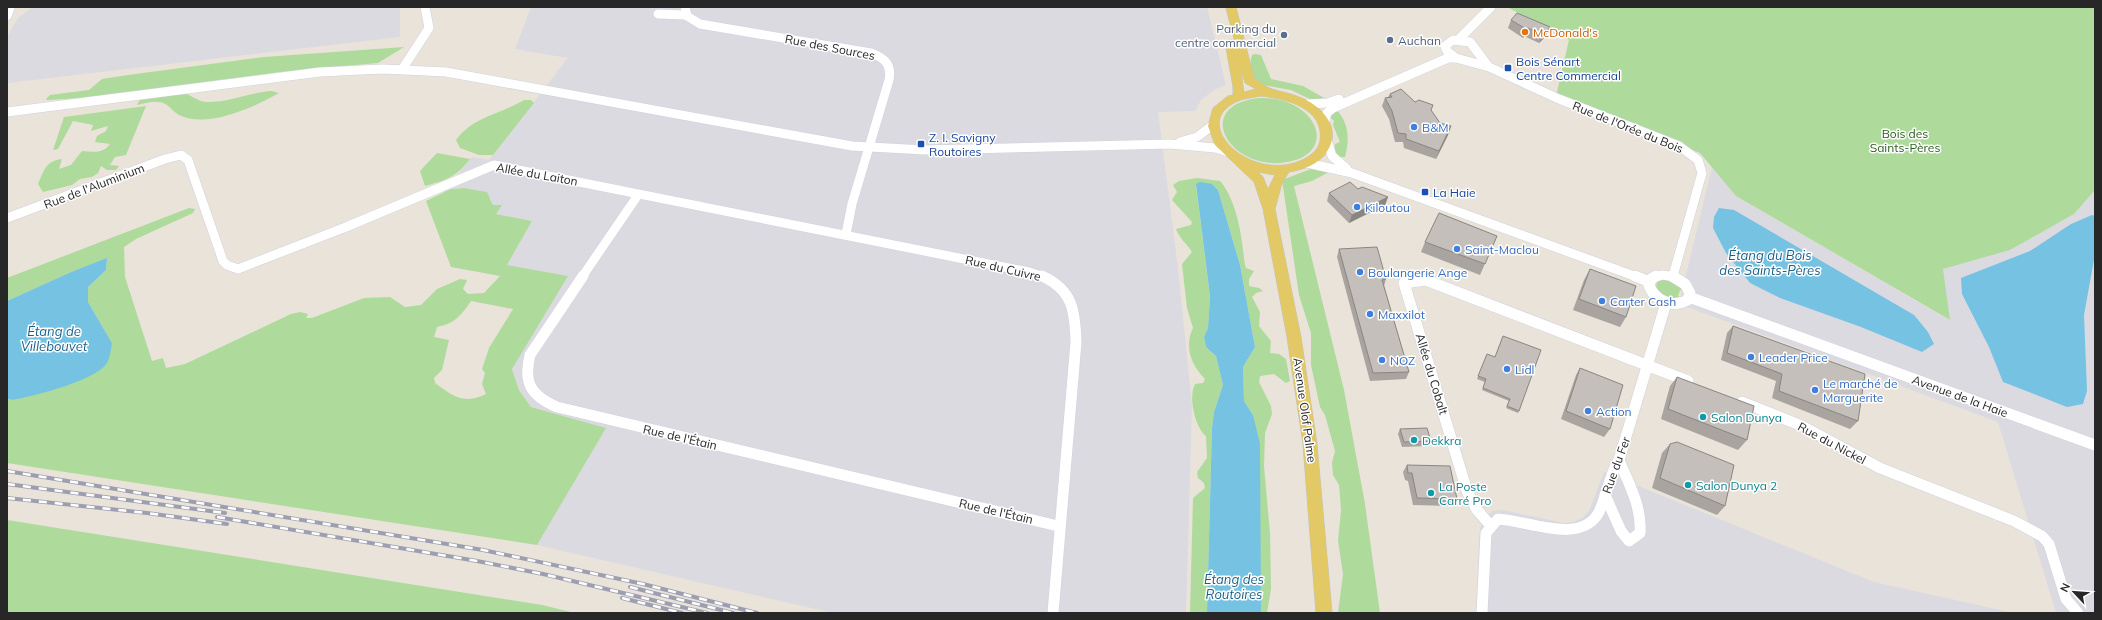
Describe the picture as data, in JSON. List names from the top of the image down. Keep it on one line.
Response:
{"streets":{"main road":["Avenue Olof Palme"],"street":["Rue des Sources","Rue de l'Orée du Bois","Allée du Laiton","Rue de l'Aluminium","Rue du Cuivre","Allée du Cobalt","Avenue de la Haie","Rue de l'Étain","Rue du Nickel","Rue du Fer"]},"crossings":[["Rue des Sources","Allée du Laiton"],["Rue des Sources","Rue du Cuivre"],["Rue de l'Orée du Bois","Avenue de la Haie"],["Rue de l'Orée du Bois","Rue du Fer"],["Allée du Laiton","Rue de l'Aluminium"],["Allée du Laiton","Rue du Cuivre"],["Allée du Laiton","Rue de l'Étain"],["Rue du Cuivre","Rue de l'Étain"],["Allée du Cobalt","Rue du Fer"],["Avenue de la Haie","Rue du Fer"]],"water":["Étang du Bois des Saints-Pères","Étang de Villebouvet","Étang des Routoires"],"parks":["Bois des Saints-Pères"],"places":{"other":["McDonald's","Parking du centre commercial","Auchan","B&M","Kiloutou","Saint-Maclou","Boulangerie Ange","Carter Cash","Maxxilot","Leader Price","NOZ","Lidl","Le marché de Marguerite","Action","Salon Dunya","Dekkra","Salon Dunya 2","La Poste Carré Pro"],"transit":["Bois Sénart Centre Commercial","Z. I. Savigny Routoires","La Haie"]},"north":"top left"}
